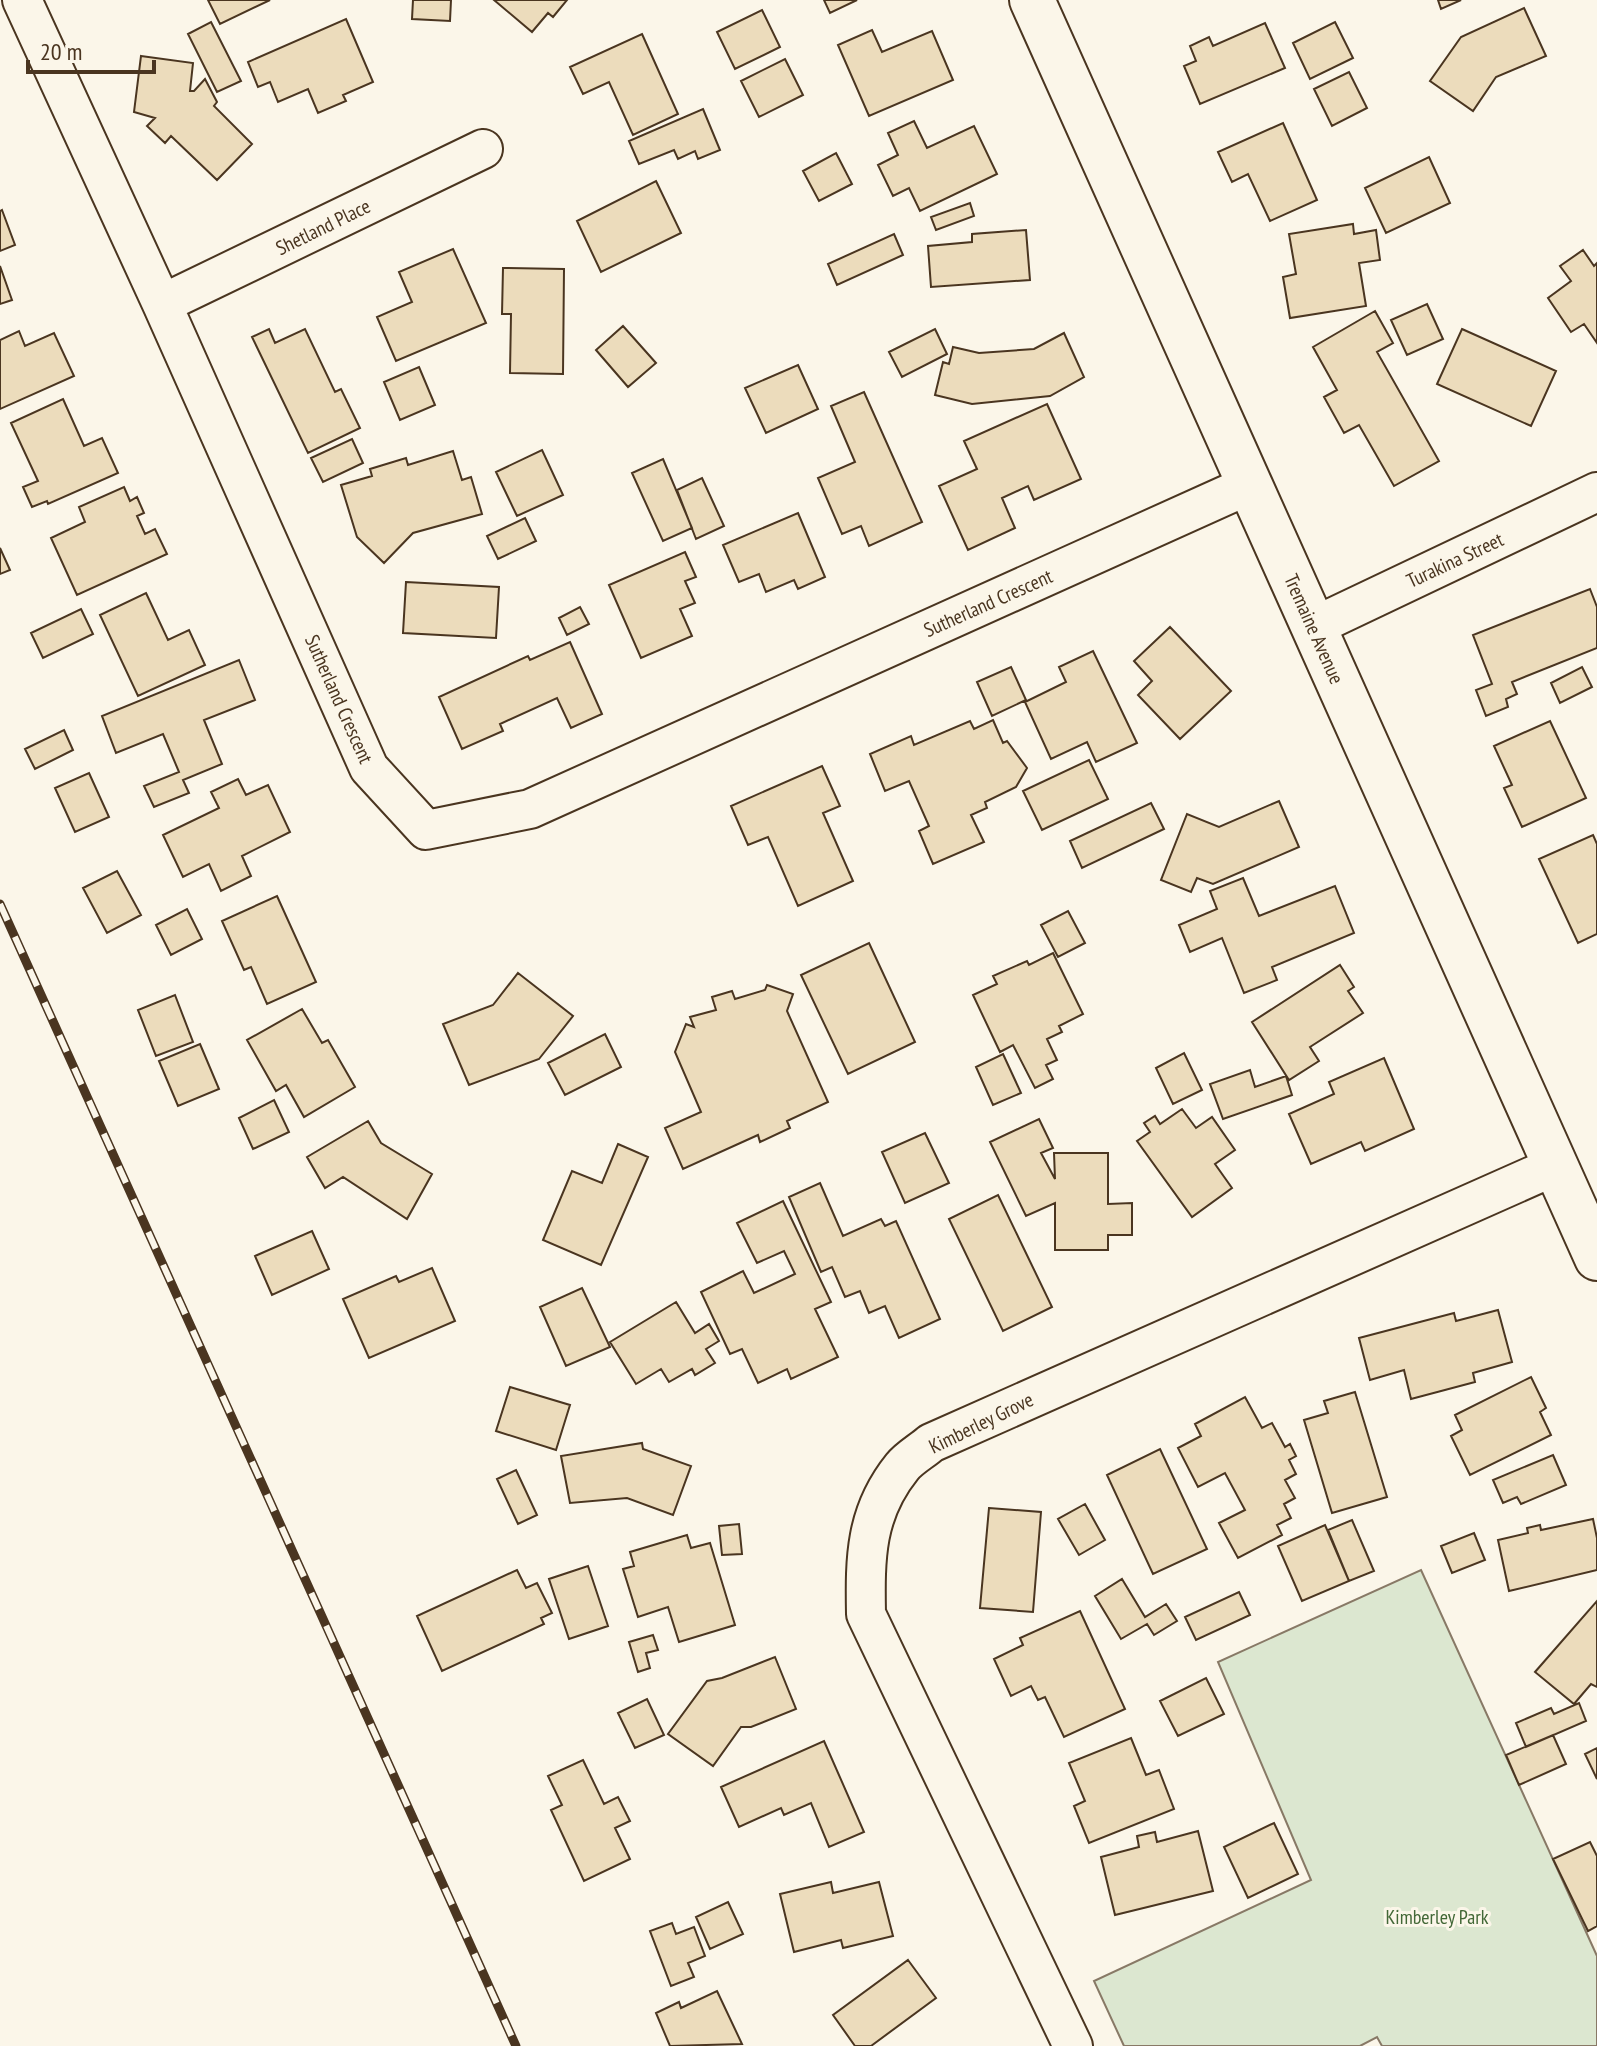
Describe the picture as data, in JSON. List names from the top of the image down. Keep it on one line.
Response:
{"streets":{"main road":["Tremaine Avenue"],"street":["Shetland Place","Turakina Street","Sutherland Crescent","Kimberley Grove"]},"crossings":[["Shetland Place","Sutherland Crescent"],["Turakina Street","Tremaine Avenue"],["Sutherland Crescent","Tremaine Avenue"],["Tremaine Avenue","Kimberley Grove"]],"parks":["Kimberley Park"],"scale_bar":"20 m"}
